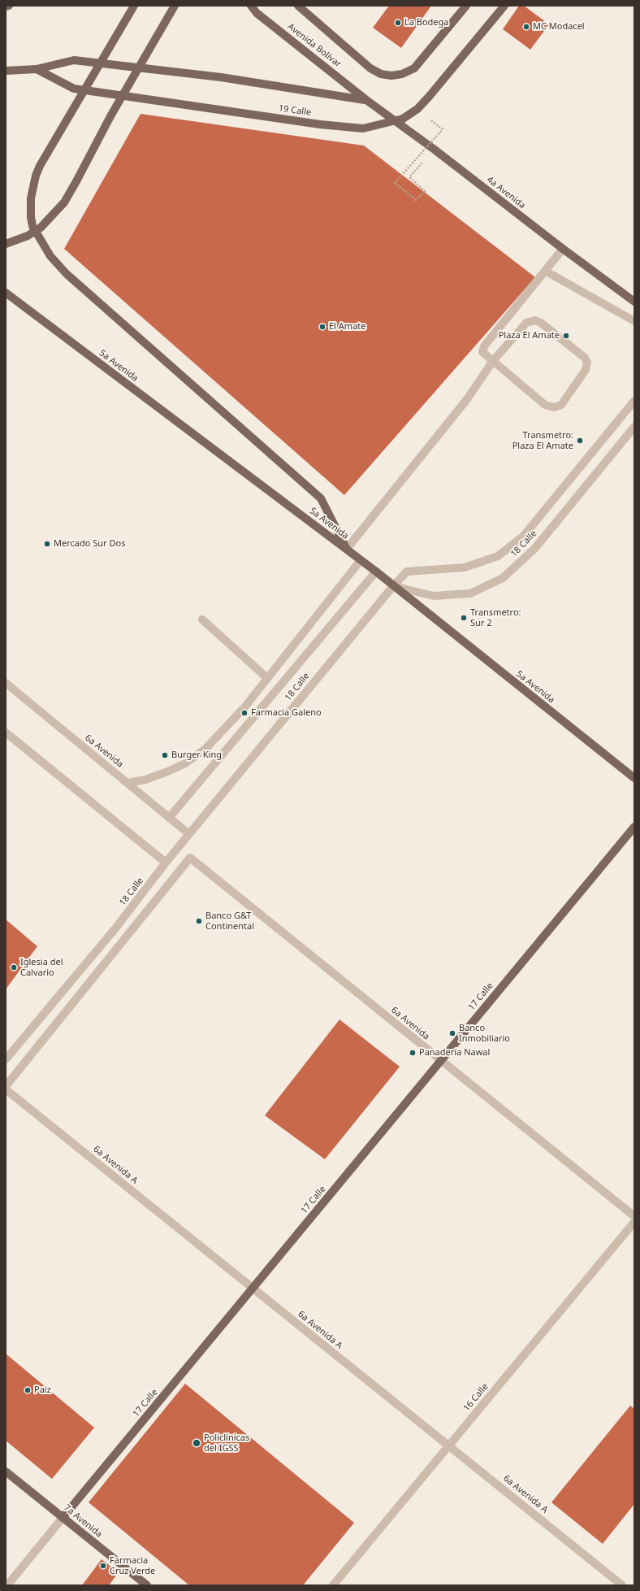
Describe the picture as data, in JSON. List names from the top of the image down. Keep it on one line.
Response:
{"streets":{"main road":["Avenida Bolívar","19 Calle","4a Avenida","5a Avenida","17 Calle","7a Avenida"],"street":["18 Calle","6a Avenida","6a Avenida A","16 Calle"]},"crossings":[["Avenida Bolívar","4a Avenida"],["5a Avenida","18 Calle"],["18 Calle","6a Avenida"],["6a Avenida","17 Calle"],["17 Calle","6a Avenida A"],["17 Calle","7a Avenida"],["6a Avenida A","16 Calle"]],"places":["La Bodega","MC Modacel","El Amate","Plaza El Amate","Transmetro: Plaza El Amate","Mercado Sur Dos","Transmetro: Sur 2","Farmacia Galeno","Burger King","Banco G&T Continental","Iglesia del Calvario","Banco Inmobiliario","Panadería Nawal","Paiz","Policlínicas del IGSS","Farmacia Cruz Verde"]}
